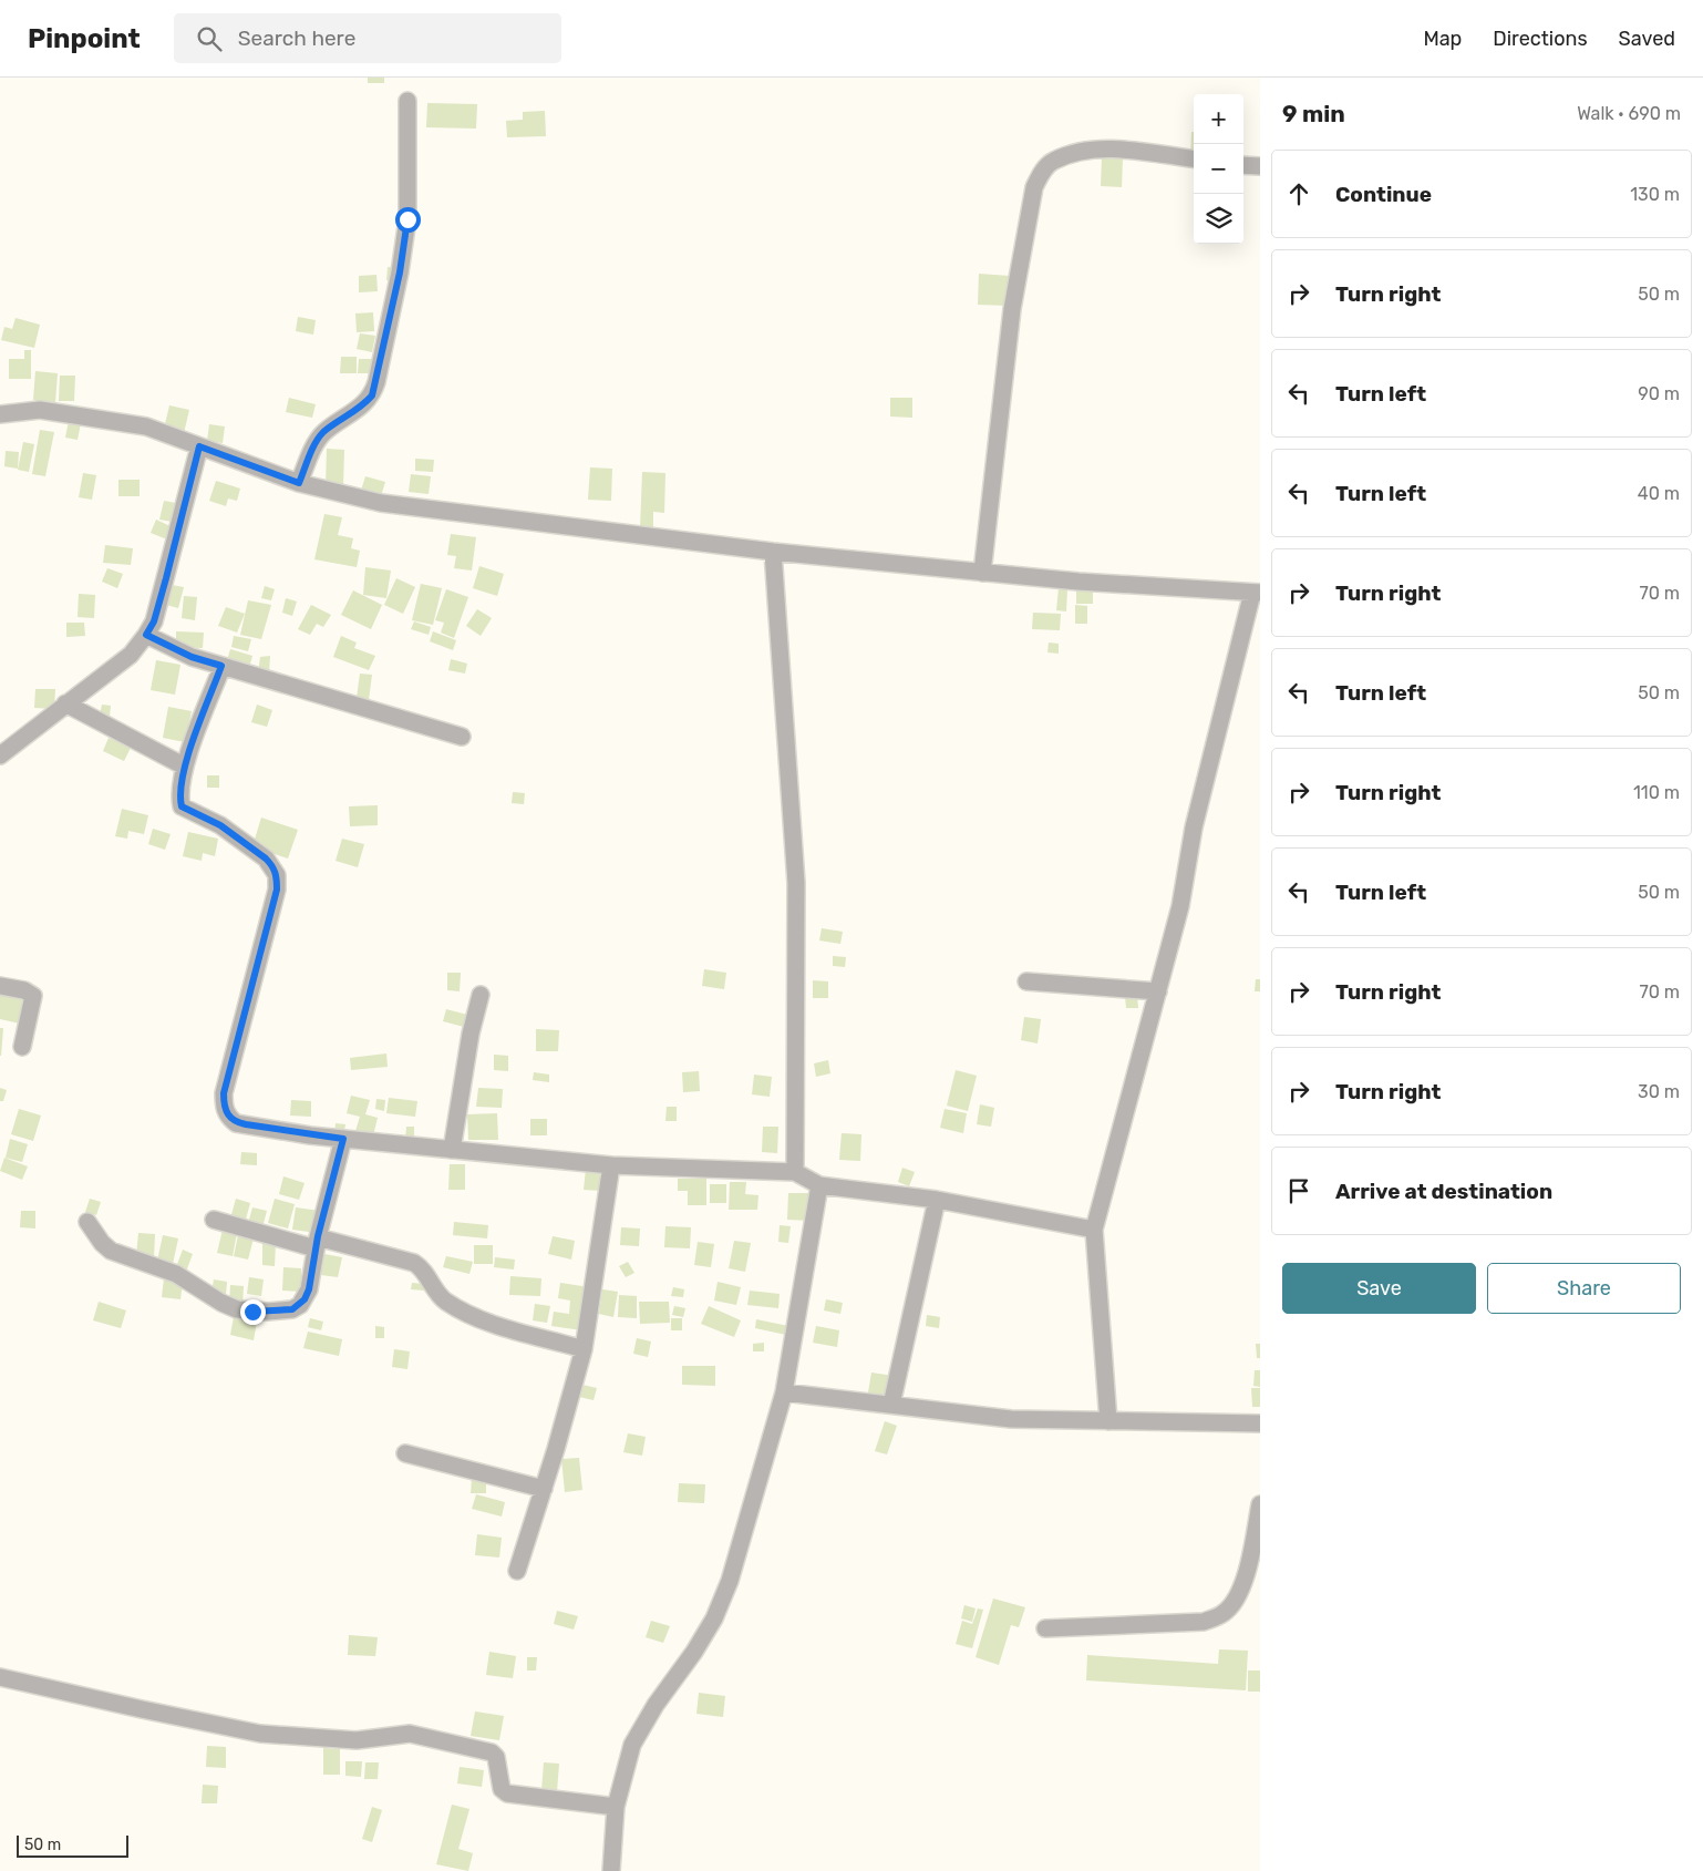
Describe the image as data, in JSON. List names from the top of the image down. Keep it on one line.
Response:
{"scale_bar":"50 m","page":{"header":"Pinpoint","search":"Search here","nav":["Map","Directions","Saved"],"heading":["9 min","Walk · 690 m"],"map_buttons":["+","−"],"list":[["Continue","130 m"],["Turn right","50 m"],["Turn left","90 m"],["Turn left","40 m"],["Turn right","70 m"],["Turn left","50 m"],["Turn right","110 m"],["Turn left","50 m"],["Turn right","70 m"],["Turn right","30 m"],"Arrive at destination"],"buttons":["Save","Share"],"scale":"50 m"}}
